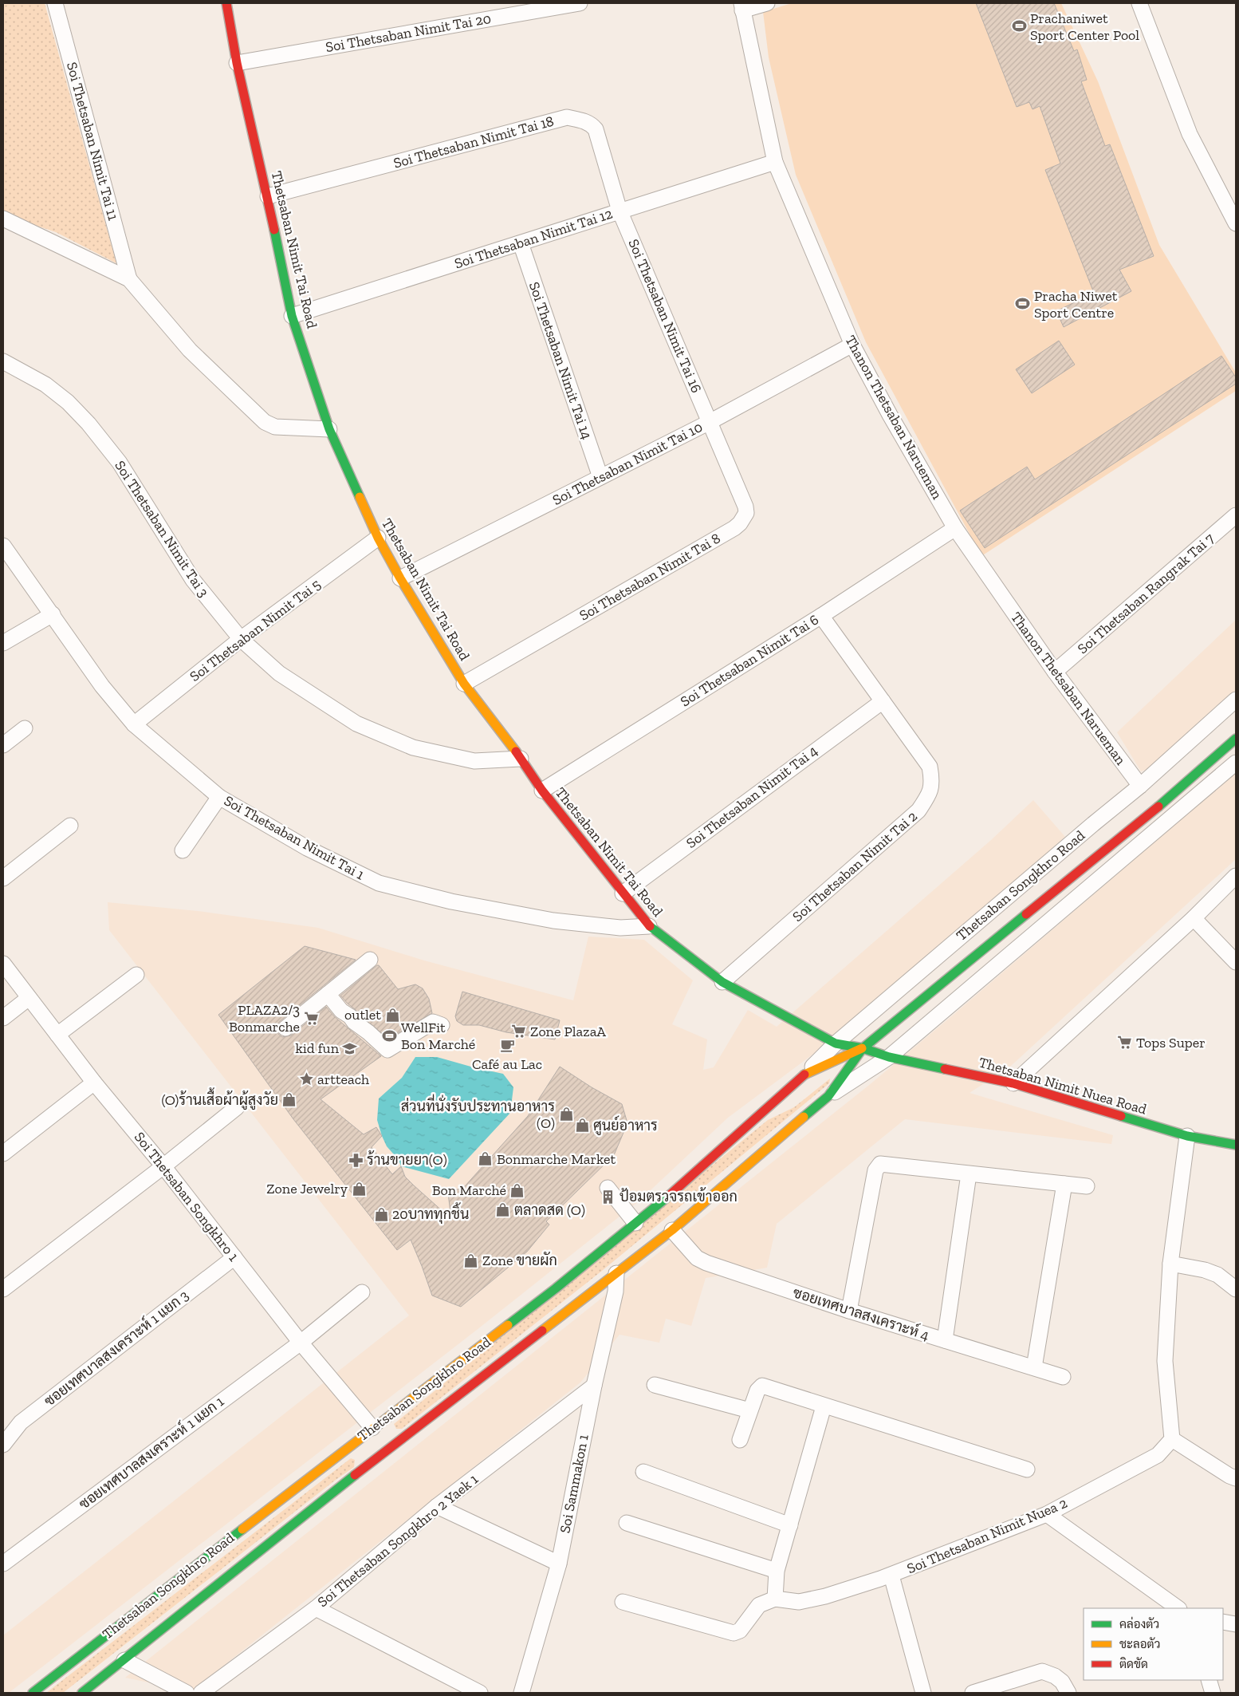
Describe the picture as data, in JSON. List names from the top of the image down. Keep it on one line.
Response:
{"streets":{"street":["Soi Thetsaban Nimit Tai 20","Soi Thetsaban Nimit Tai 11","Soi Thetsaban Nimit Tai 18","Soi Thetsaban Nimit Tai 12","Thetsaban Nimit Tai Road","Soi Thetsaban Nimit Tai 16","Soi Thetsaban Nimit Tai 14","Thanon Thetsaban Narueman","Soi Thetsaban Nimit Tai 10","Soi Thetsaban Nimit Tai 3","Soi Thetsaban Nimit Tai 8","Soi Thetsaban Rangrak Tai 7","Soi Thetsaban Nimit Tai 5","Soi Thetsaban Nimit Tai 6","Soi Thetsaban Nimit Tai 4","Soi Thetsaban Nimit Tai 1","Soi Thetsaban Nimit Tai 2","Thetsaban Songkhro Road","Thetsaban Nimit Nuea Road","Soi Thetsaban Songkhro 1","ซอยเทศบาลสงเคราะห์ 4","ซอยเทศบาลสงเคราะห์ 1 แยก 3","ซอยเทศบาลสงเคราะห์ 1 แยก 1","Soi Sammakon 1","Soi Thetsaban Nimit Nuea 2","Soi Thetsaban Songkhro 2 Yaek 1"]},"crossings":[["Soi Thetsaban Nimit Tai 20","Thetsaban Nimit Tai Road"],["Soi Thetsaban Nimit Tai 18","Soi Thetsaban Nimit Tai 12"],["Soi Thetsaban Nimit Tai 18","Thetsaban Nimit Tai Road"],["Soi Thetsaban Nimit Tai 18","Soi Thetsaban Nimit Tai 16"],["Soi Thetsaban Nimit Tai 12","Thetsaban Nimit Tai Road"],["Soi Thetsaban Nimit Tai 12","Soi Thetsaban Nimit Tai 16"],["Soi Thetsaban Nimit Tai 12","Soi Thetsaban Nimit Tai 14"],["Soi Thetsaban Nimit Tai 12","Thanon Thetsaban Narueman"],["Thetsaban Nimit Tai Road","Soi Thetsaban Nimit Tai 10"],["Thetsaban Nimit Tai Road","Soi Thetsaban Nimit Tai 3"],["Thetsaban Nimit Tai Road","Soi Thetsaban Nimit Tai 8"],["Thetsaban Nimit Tai Road","Soi Thetsaban Nimit Tai 5"],["Thetsaban Nimit Tai Road","Soi Thetsaban Nimit Tai 6"],["Thetsaban Nimit Tai Road","Soi Thetsaban Nimit Tai 4"],["Thetsaban Nimit Tai Road","Soi Thetsaban Nimit Tai 1"],["Thetsaban Nimit Tai Road","Soi Thetsaban Nimit Tai 2"],["Thetsaban Nimit Tai Road","Thetsaban Songkhro Road"],["Thetsaban Nimit Tai Road","Thetsaban Nimit Nuea Road"],["Soi Thetsaban Nimit Tai 16","Soi Thetsaban Nimit Tai 10"],["Soi Thetsaban Nimit Tai 16","Soi Thetsaban Nimit Tai 8"],["Soi Thetsaban Nimit Tai 14","Soi Thetsaban Nimit Tai 10"],["Thanon Thetsaban Narueman","Soi Thetsaban Nimit Tai 10"],["Thanon Thetsaban Narueman","Soi Thetsaban Rangrak Tai 7"],["Thanon Thetsaban Narueman","Soi Thetsaban Nimit Tai 6"],["Thanon Thetsaban Narueman","Thetsaban Songkhro Road"],["Soi Thetsaban Nimit Tai 10","Soi Thetsaban Nimit Tai 8"],["Soi Thetsaban Nimit Tai 3","Soi Thetsaban Nimit Tai 5"],["Soi Thetsaban Nimit Tai 5","Soi Thetsaban Nimit Tai 1"],["Soi Thetsaban Nimit Tai 6","Soi Thetsaban Nimit Tai 2"],["Soi Thetsaban Nimit Tai 4","Soi Thetsaban Nimit Tai 2"],["Thetsaban Songkhro Road","Thetsaban Nimit Nuea Road"],["Thetsaban Songkhro Road","Soi Thetsaban Songkhro 1"],["Thetsaban Songkhro Road","ซอยเทศบาลสงเคราะห์ 4"],["Thetsaban Songkhro Road","Soi Sammakon 1"],["Soi Thetsaban Songkhro 1","ซอยเทศบาลสงเคราะห์ 1 แยก 3"],["Soi Thetsaban Songkhro 1","ซอยเทศบาลสงเคราะห์ 1 แยก 1"],["Soi Sammakon 1","Soi Thetsaban Songkhro 2 Yaek 1"]],"places":{"sports":["Prachaniwet Sport Center Pool","Pracha Niwet Sport Centre","WellFit Bon Marché"],"shop":["outlet","(O)ร้านเสื้อผ้าผู้สูงวัย","ส่วนที่นั่งรับประทานอาหาร (O)","ศูนย์อาหาร","Bonmarche Market","Zone Jewelry","Bon Marché","ตลาดสด (O)","20บาททุกชิ้น","Zone ขายผัก"],"supermarket":["PLAZA2/3 Bonmarche","Zone PlazaA","Tops Super"],"cafe":["Café au Lac"],"school or university":["kid fun"],"place":["artteach"],"pharmacy":["ร้านขายยา(O)"],"building":["ป้อมตรวจรถเข้าออก"]},"legend":["คล่องตัว","ชะลอตัว","ติดขัด"]}
